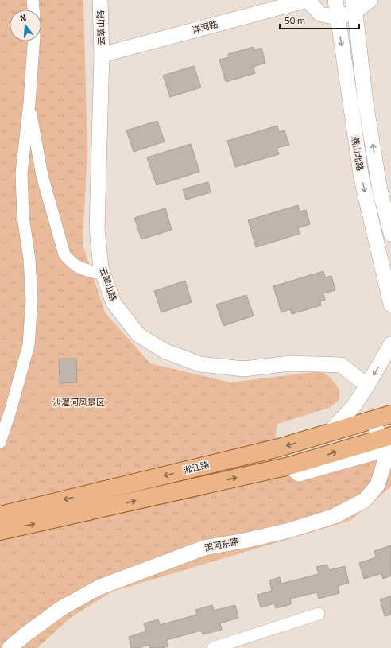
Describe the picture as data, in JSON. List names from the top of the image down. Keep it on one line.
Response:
{"streets":{"main road":["淞江路"],"street":["洋河路","云翠山路","燕山北路","滨河东路"]},"crossings":[["洋河路","云翠山路"],["洋河路","燕山北路"],["淞江路","滨河东路"]],"parks":["沙澧河风景区"],"scale_bar":"50 m","north":"top"}
